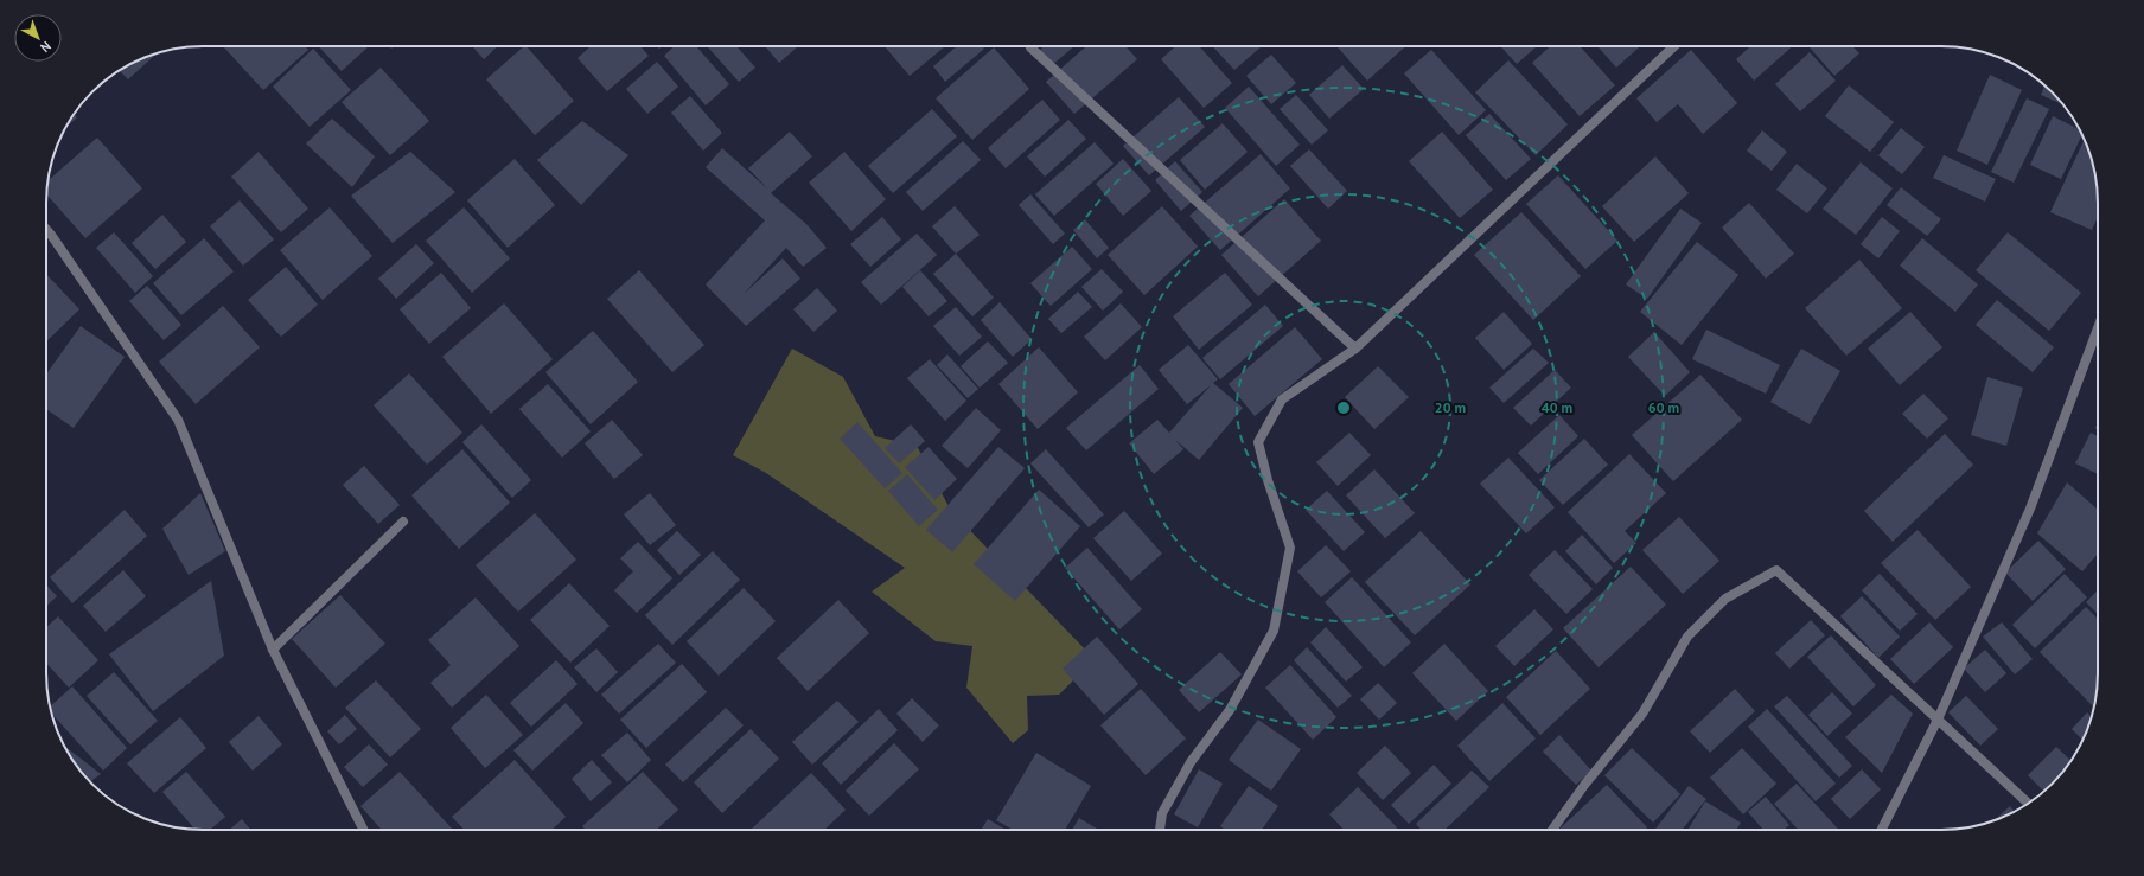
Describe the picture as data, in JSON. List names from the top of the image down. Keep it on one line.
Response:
{"north":"bottom right","rings":["20 m","40 m","60 m"]}
